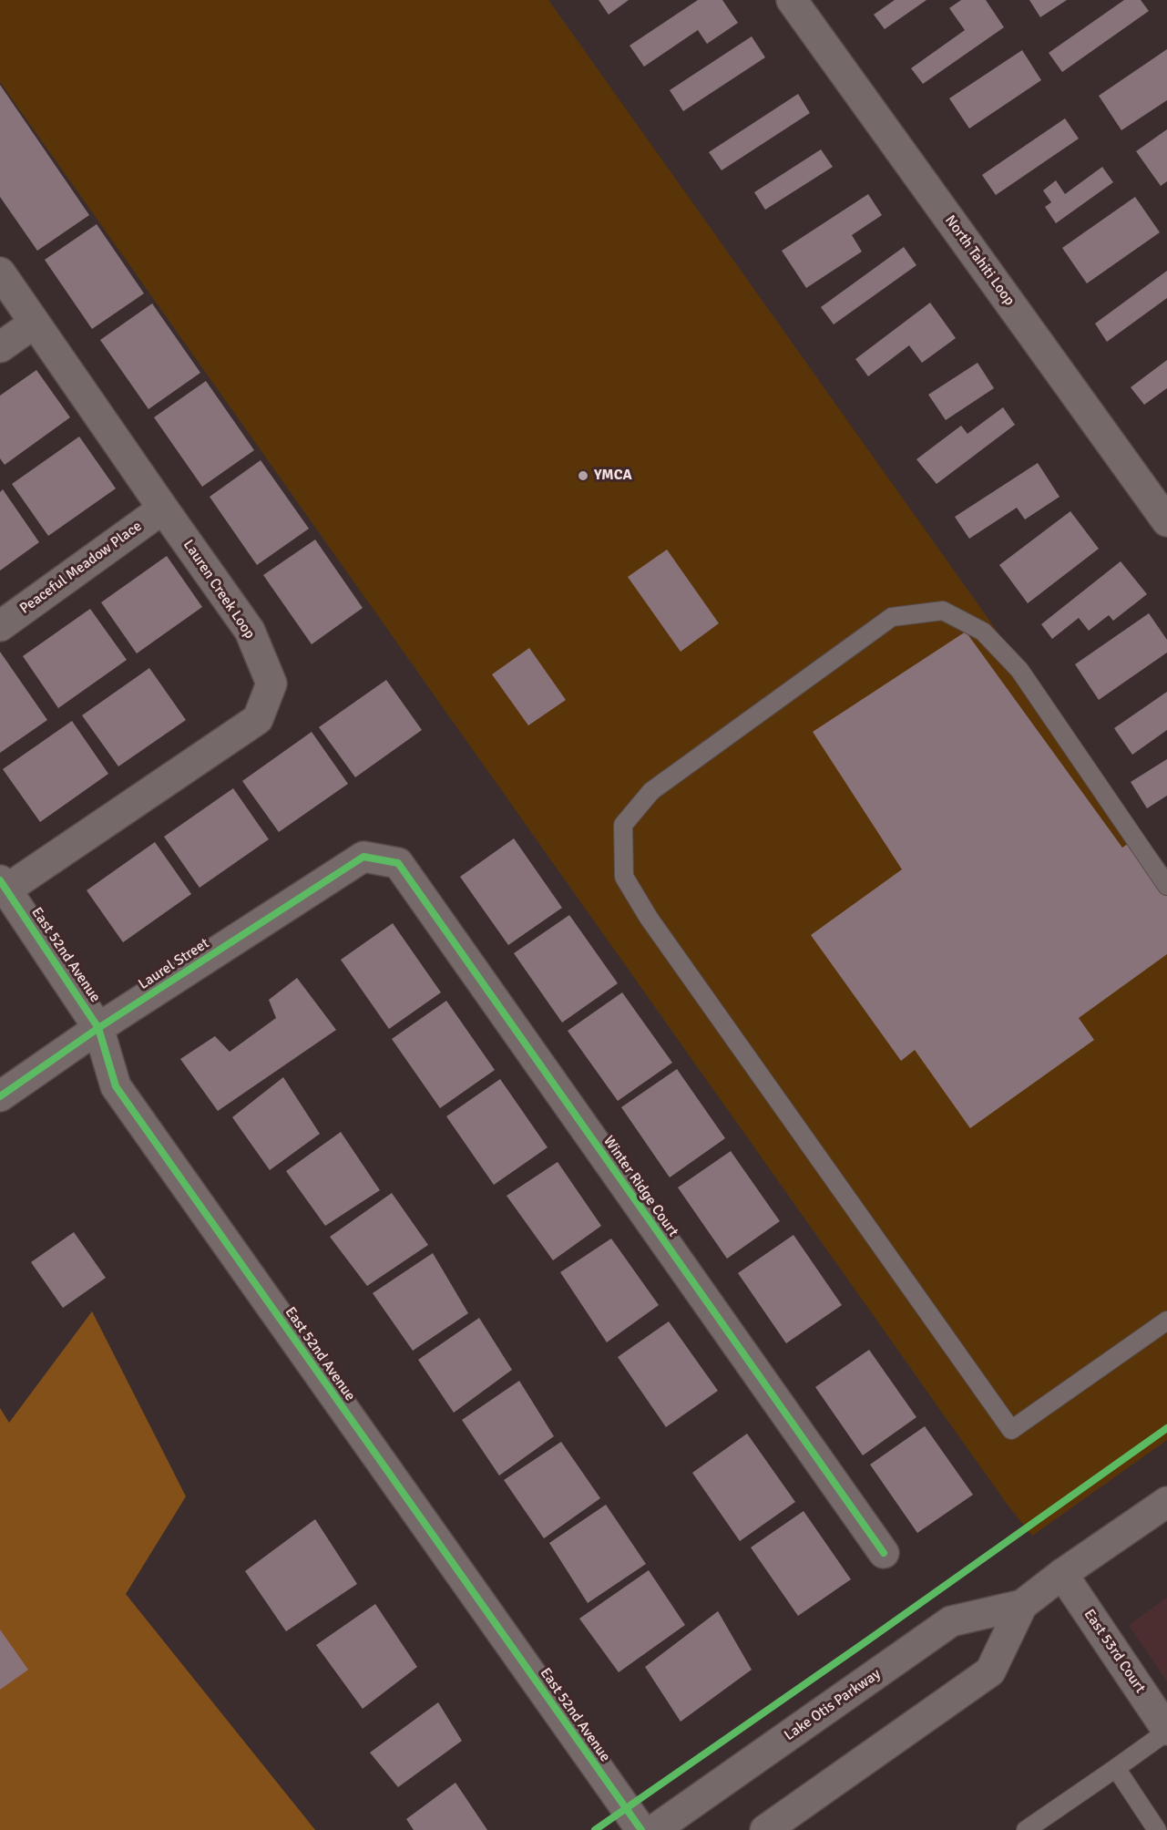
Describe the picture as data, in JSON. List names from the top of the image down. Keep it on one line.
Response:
{"streets":{"street":["North Tahiti Loop","Peaceful Meadow Place","Lauren Creek Loop","East 52nd Avenue","Laurel Street","Winter Ridge Court","East 53rd Court","Lake Otis Parkway"]},"crossings":[["Peaceful Meadow Place","Lauren Creek Loop"],["Lauren Creek Loop","East 52nd Avenue"],["East 52nd Avenue","Laurel Street"],["Laurel Street","Winter Ridge Court"],["East 53rd Court","Lake Otis Parkway"]],"places":["YMCA"]}
